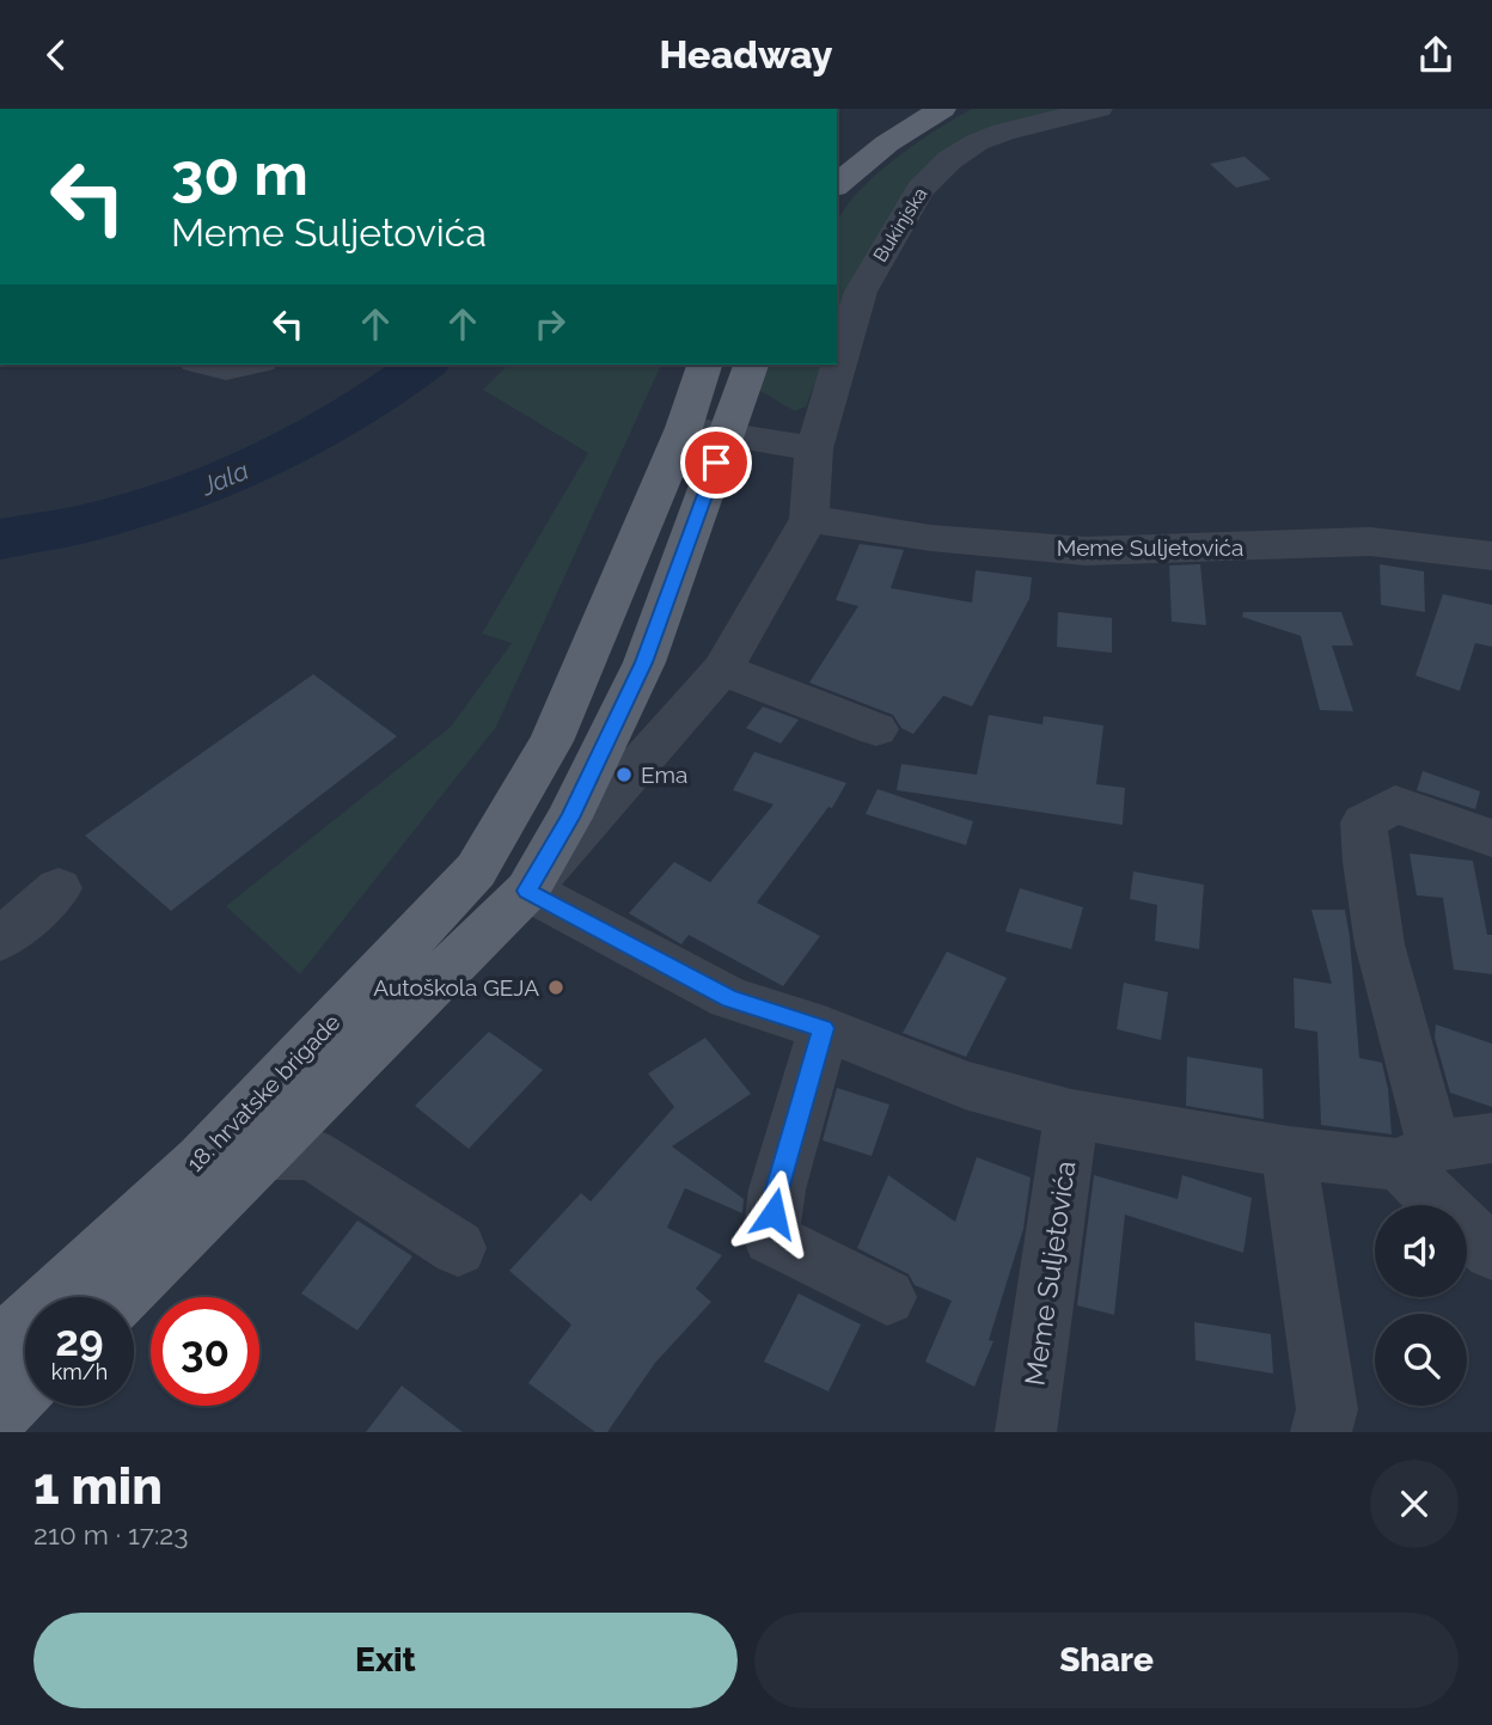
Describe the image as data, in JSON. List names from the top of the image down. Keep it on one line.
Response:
{"streets":{"main road":["18. hrvatske brigade"],"street":["Bukinjska","Meme Suljetovića"]},"water":["Jala"],"places":["Ema","Autoškola GEJA"],"page":{"header":"Headway","turn":["30 m","Meme Suljetovića"],"speed":"29 km/h","limit":"30","heading":["1 min","210 m · 17:23"],"buttons":["Exit","Share"]}}
